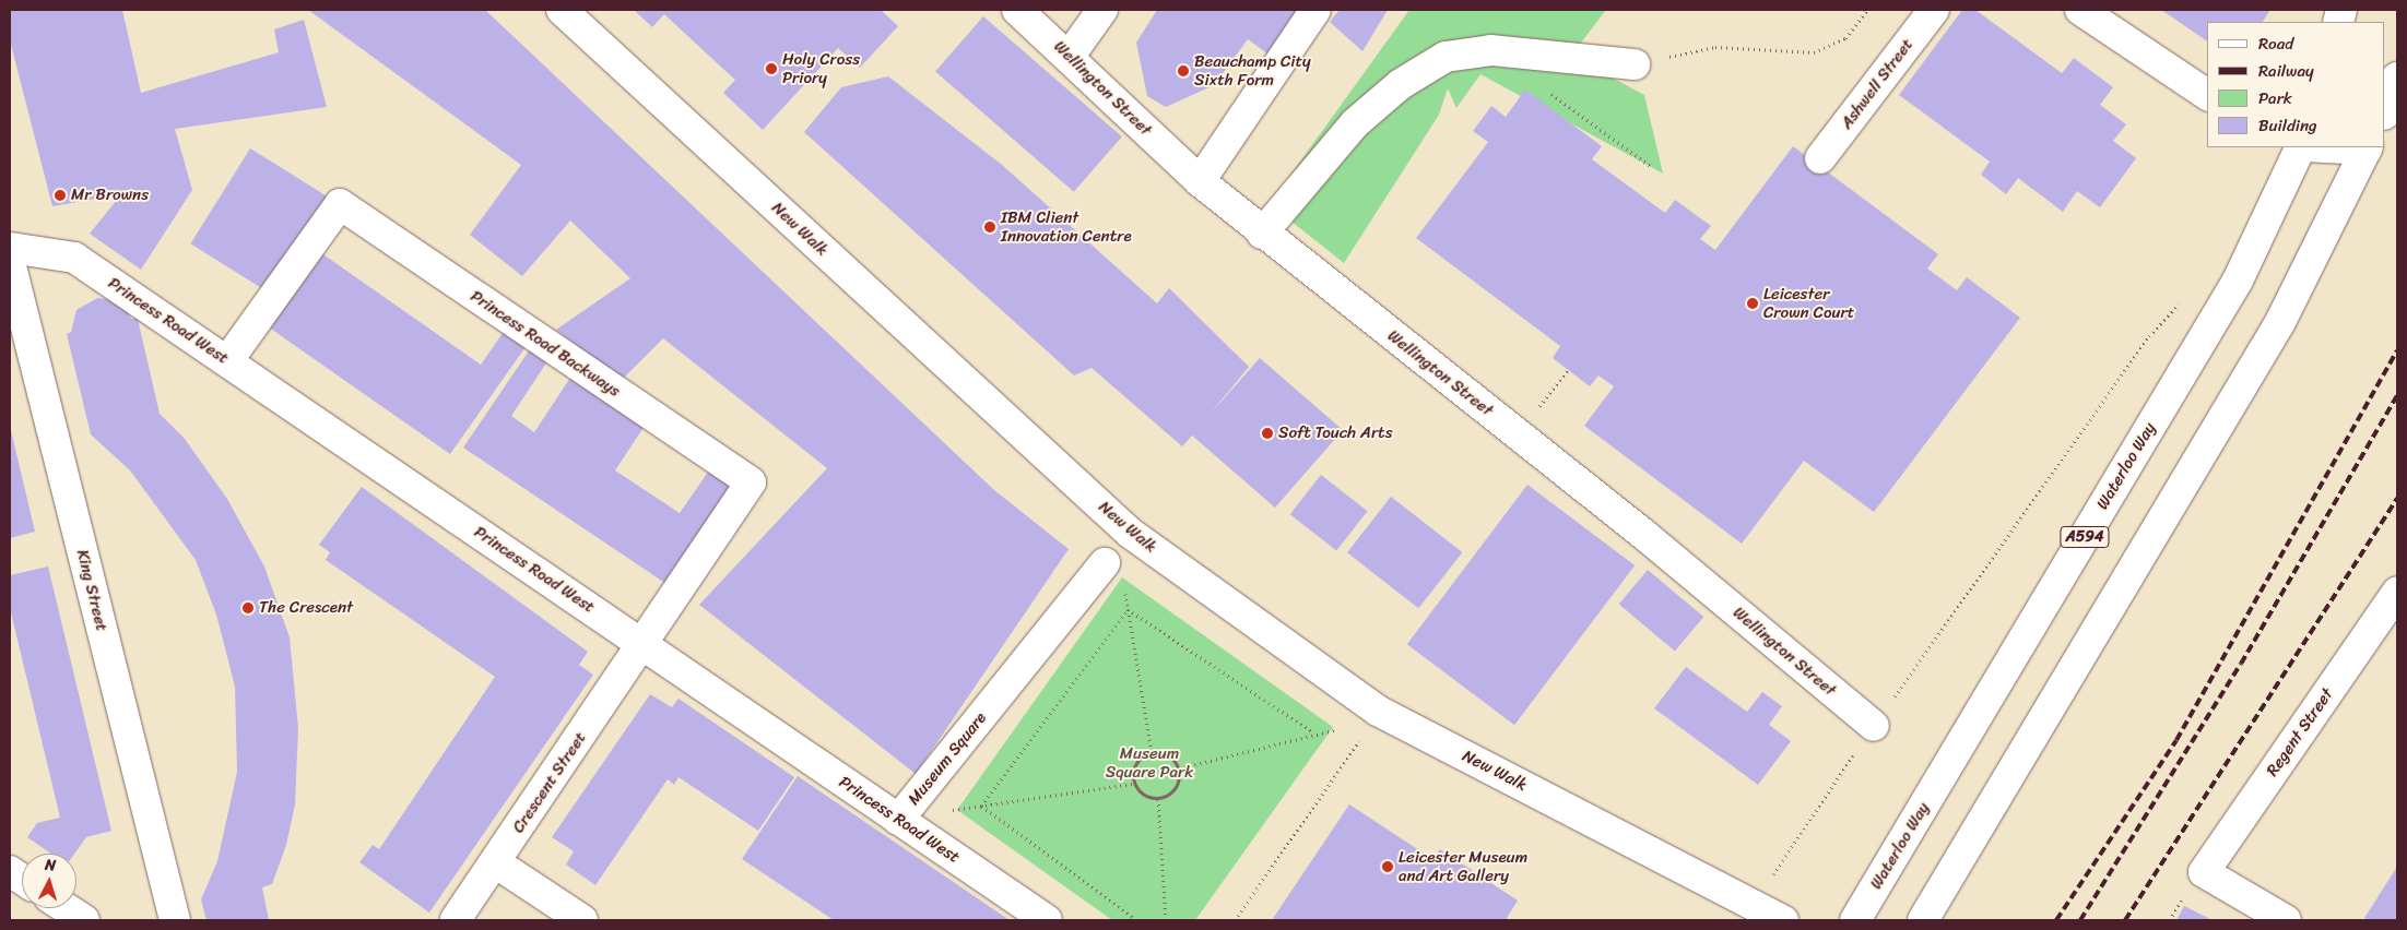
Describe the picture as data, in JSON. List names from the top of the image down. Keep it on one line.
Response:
{"streets":{"street":["Ashwell Street","Wellington Street","New Walk","Princess Road West","Princess Road Backways","Waterloo Way","A594","King Street","Regent Street","Museum Square","Crescent Street"]},"crossings":[["Princess Road West","Princess Road Backways"],["Princess Road West","Museum Square"],["Princess Road West","Crescent Street"],["Princess Road Backways","Crescent Street"]],"parks":["Museum Square Park"],"places":["Holy Cross Priory","Beauchamp City Sixth Form","Mr Browns","IBM Client Innovation Centre","Leicester Crown Court","Soft Touch Arts","The Crescent","Leicester Museum and Art Gallery"],"legend":["Road","Railway","Park","Building"],"north":"top"}
